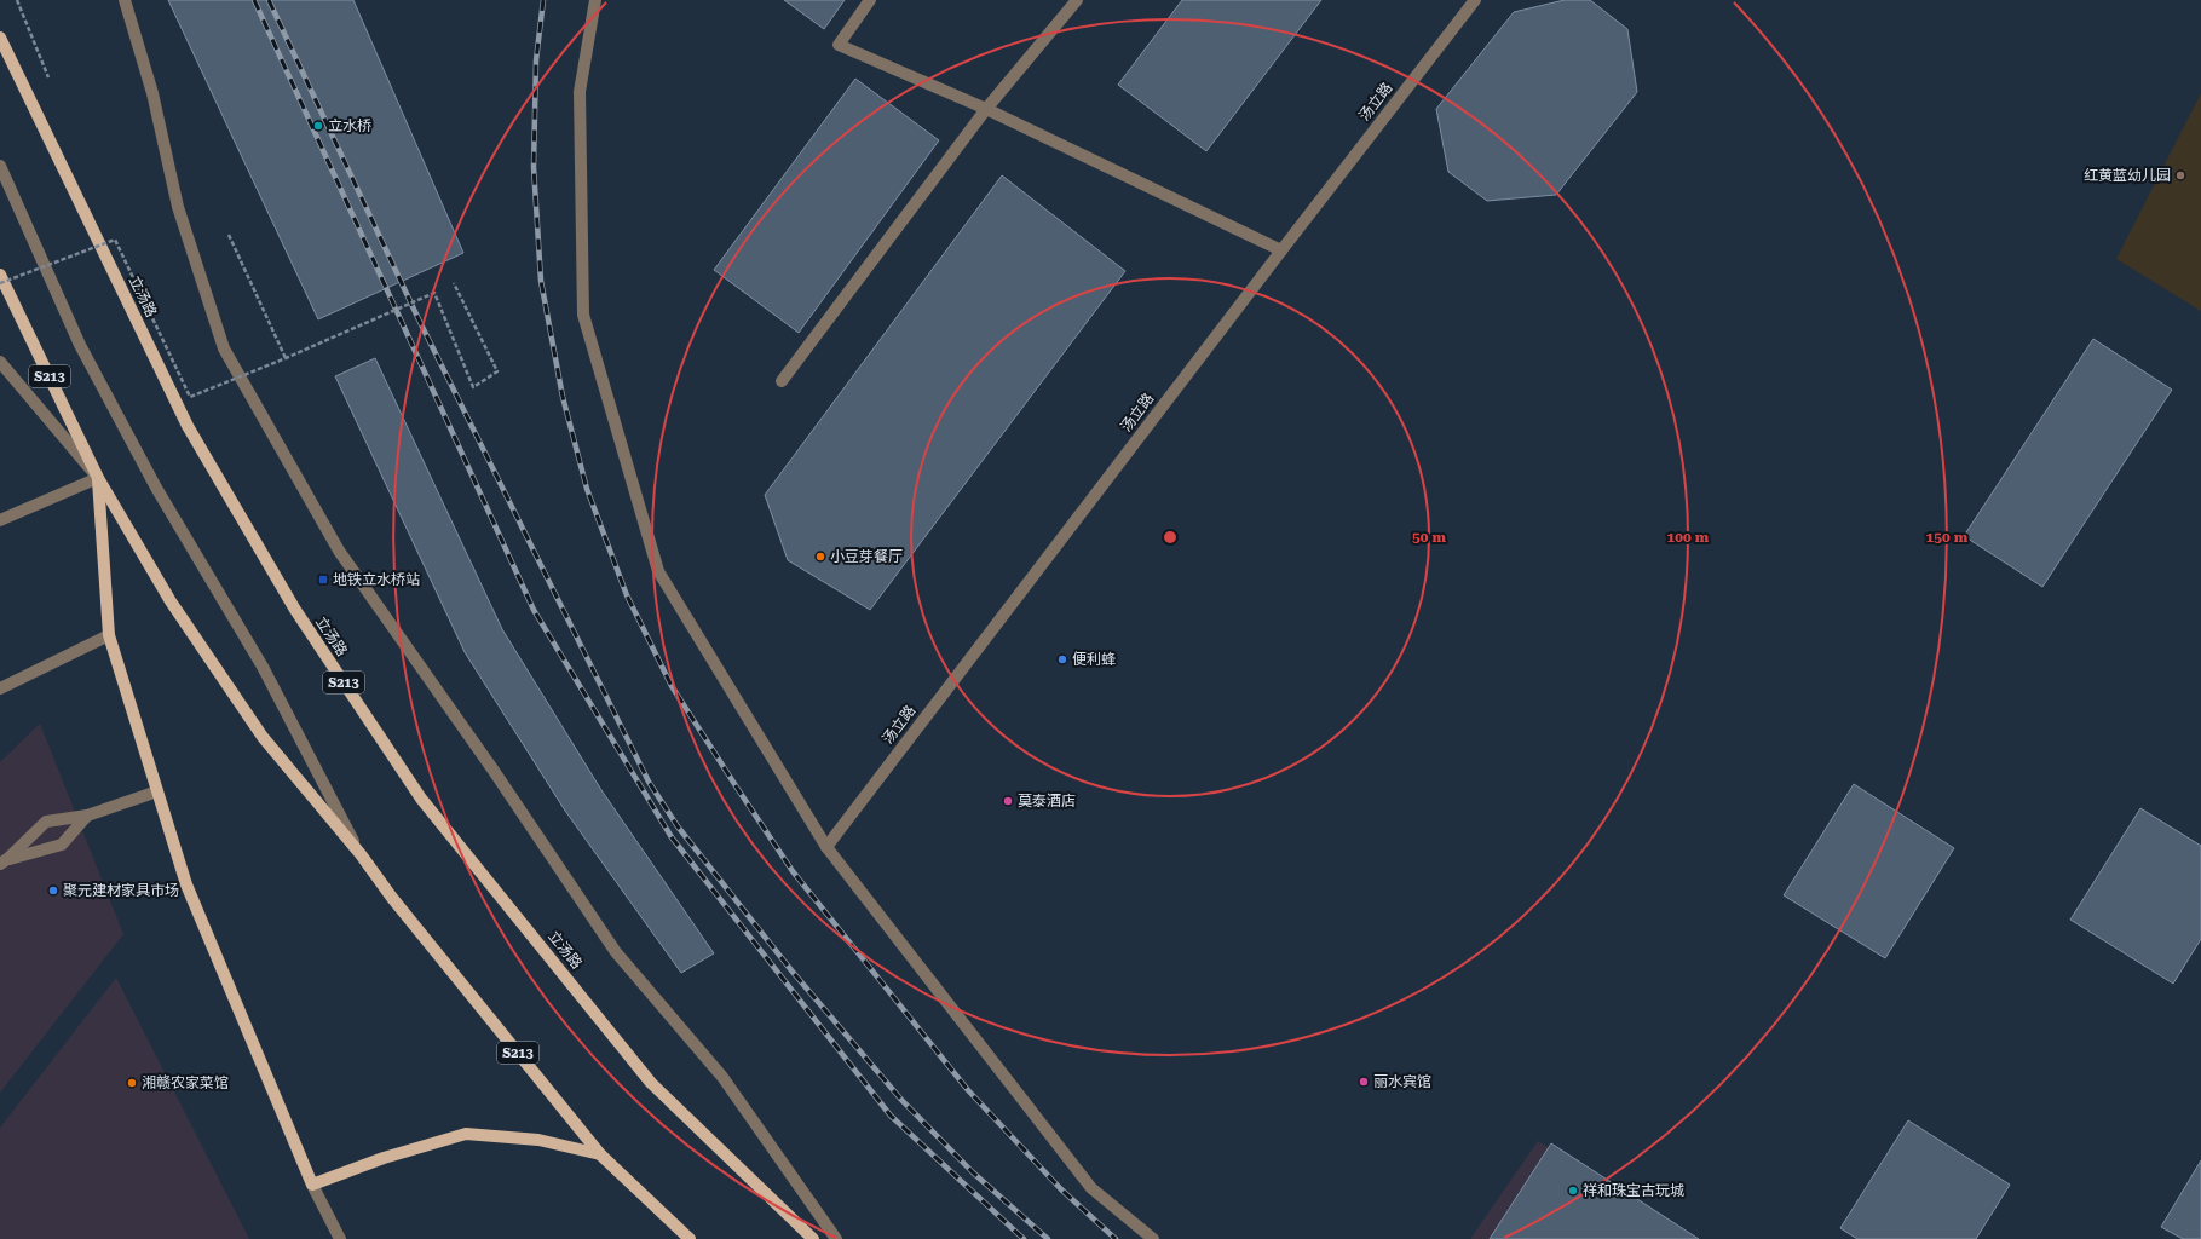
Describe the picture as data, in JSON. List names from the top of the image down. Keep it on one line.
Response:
{"streets":{"main road":["立汤路","S213"],"street":["汤立路"]},"places":{"other":["立水桥","红黄蓝幼儿园","小豆芽餐厅","便利蜂","莫泰酒店","聚元建材家具市场","丽水宾馆","湘赣农家菜馆","祥和珠宝古玩城"],"transit":["地铁立水桥站"]},"rings":["50 m","100 m","150 m"]}
